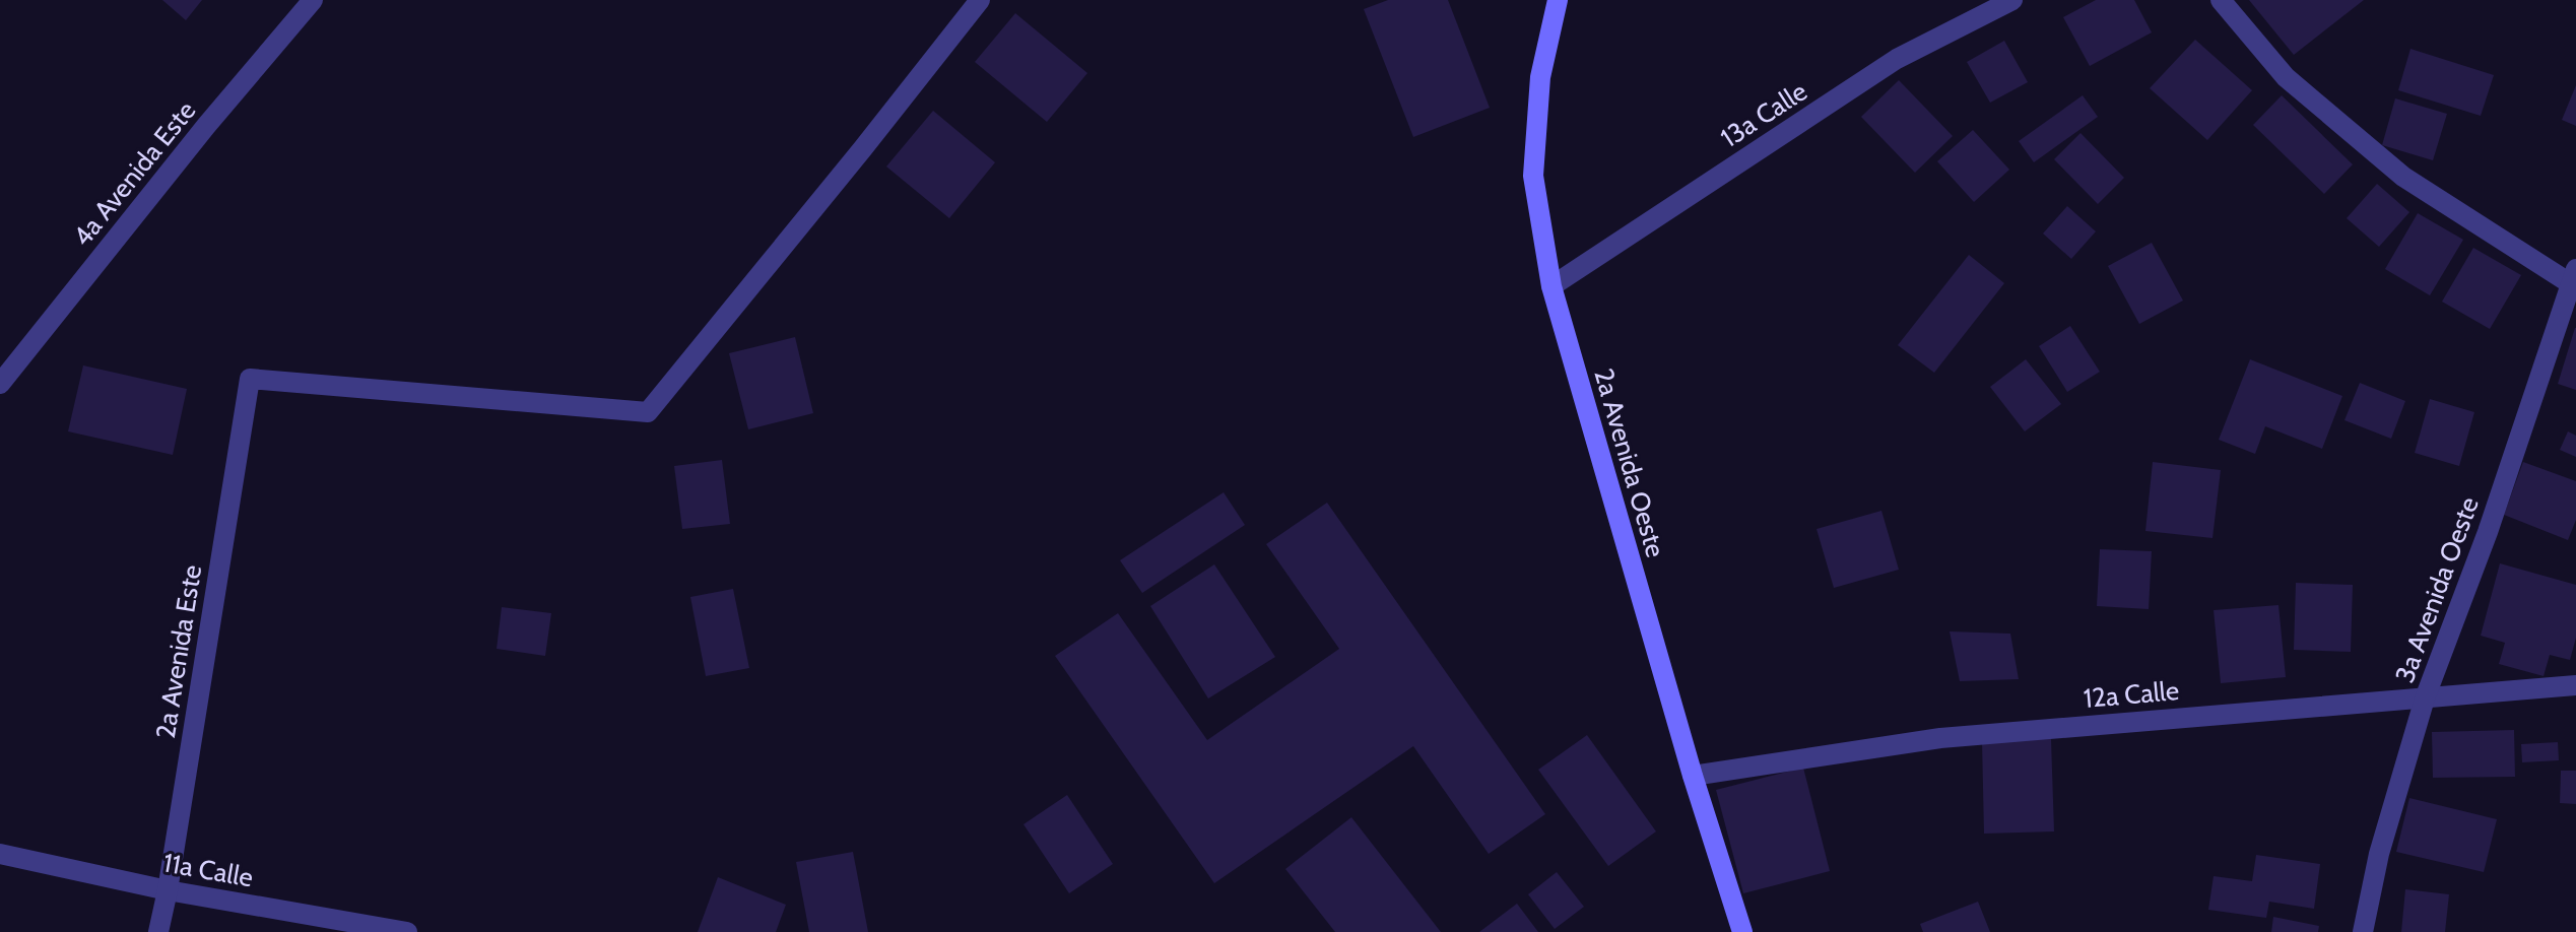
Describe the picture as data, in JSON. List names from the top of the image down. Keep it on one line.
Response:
{"streets":{"street":["13a Calle","4a Avenida Este","2a Avenida Oeste","3a Avenida Oeste","2a Avenida Este","12a Calle","11a Calle"]},"crossings":[["13a Calle","2a Avenida Oeste"],["2a Avenida Oeste","12a Calle"],["3a Avenida Oeste","12a Calle"],["2a Avenida Este","11a Calle"]]}
